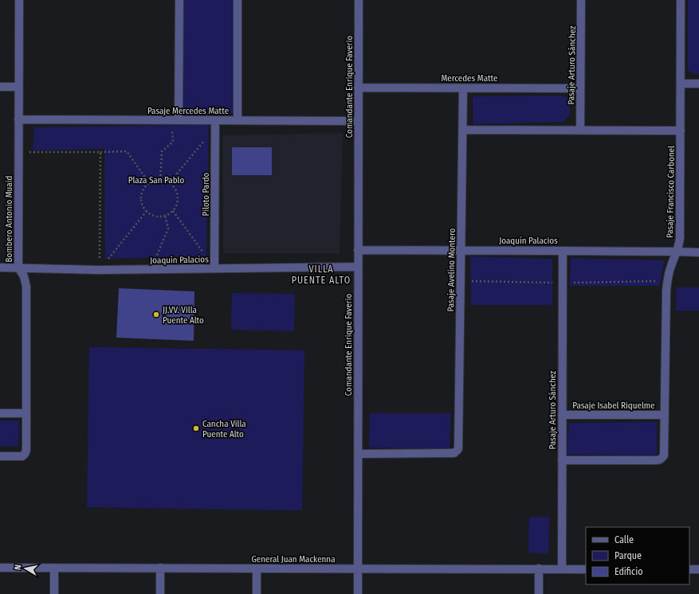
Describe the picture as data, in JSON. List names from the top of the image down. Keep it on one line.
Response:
{"streets":{"street":["Pasaje Arturo Sánchez","Mercedes Matte","Comandante Enrique Faverio","Pasaje Mercedes Matte","Pasaje Francisco Carbonel","Piloto Pardo","Bombero Antonio Muaid","Joaquín Palacios","Pasaje Avelino Montero","Pasaje Isabel Riquelme","General Juan Mackenna"]},"crossings":[["Pasaje Arturo Sánchez","Mercedes Matte"],["Pasaje Arturo Sánchez","Pasaje Francisco Carbonel"],["Pasaje Arturo Sánchez","Joaquín Palacios"],["Pasaje Arturo Sánchez","Pasaje Isabel Riquelme"],["Pasaje Arturo Sánchez","General Juan Mackenna"],["Mercedes Matte","Comandante Enrique Faverio"],["Mercedes Matte","Pasaje Avelino Montero"],["Comandante Enrique Faverio","Pasaje Mercedes Matte"],["Comandante Enrique Faverio","Joaquín Palacios"],["Comandante Enrique Faverio","Pasaje Avelino Montero"],["Comandante Enrique Faverio","General Juan Mackenna"],["Pasaje Mercedes Matte","Piloto Pardo"],["Pasaje Mercedes Matte","Bombero Antonio Muaid"],["Pasaje Francisco Carbonel","Joaquín Palacios"],["Pasaje Francisco Carbonel","Pasaje Isabel Riquelme"],["Piloto Pardo","Joaquín Palacios"],["Bombero Antonio Muaid","Joaquín Palacios"],["Joaquín Palacios","Pasaje Avelino Montero"]],"districts":["VILLA PUENTE ALTO"],"parks":["Plaza San Pablo"],"places":["JJ.VV. Villa Puente Alto","Cancha Villa Puente Alto"],"legend":["Calle","Parque","Edificio"],"north":"left"}
